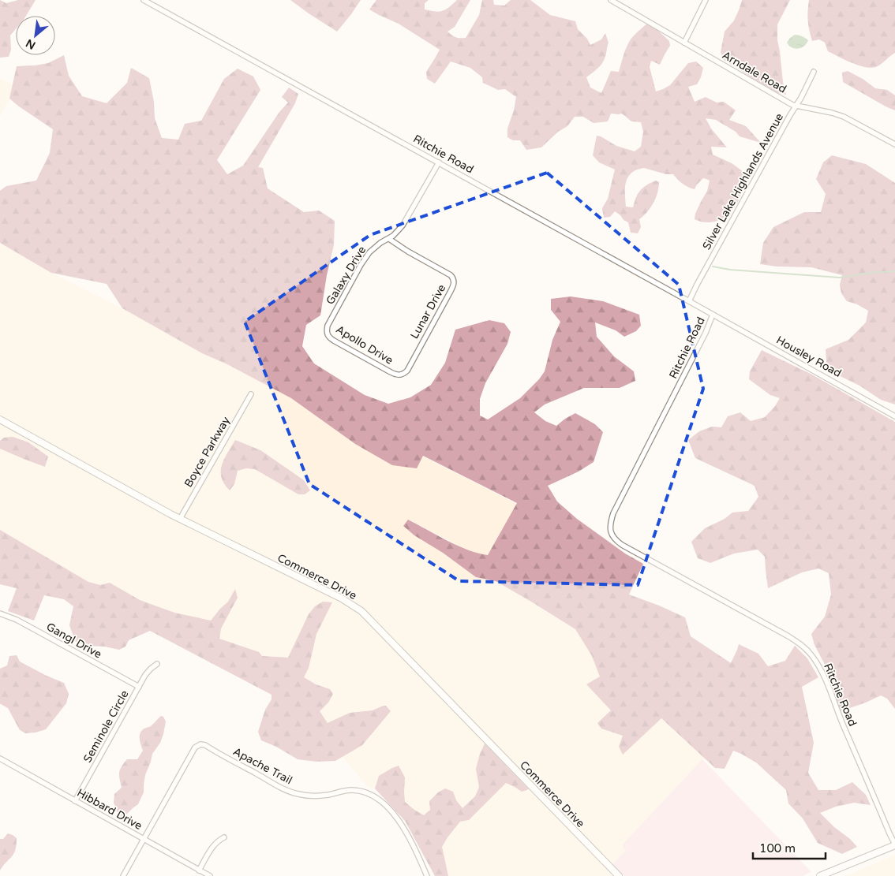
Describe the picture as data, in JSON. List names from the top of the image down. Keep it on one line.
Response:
{"streets":{"street":["Arndale Road","Ritchie Road","Silver Lake Highlands Avenue","Galaxy Drive","Lunar Drive","Apollo Drive","Housley Road","Boyce Parkway","Commerce Drive","Gangl Drive","Seminole Circle","Apache Trail","Hibbard Drive"]},"crossings":[["Arndale Road","Silver Lake Highlands Avenue"],["Ritchie Road","Silver Lake Highlands Avenue"],["Ritchie Road","Galaxy Drive"],["Ritchie Road","Housley Road"],["Galaxy Drive","Lunar Drive"],["Galaxy Drive","Apollo Drive"],["Lunar Drive","Apollo Drive"],["Boyce Parkway","Commerce Drive"],["Gangl Drive","Seminole Circle"],["Seminole Circle","Hibbard Drive"],["Apache Trail","Hibbard Drive"]],"scale_bar":"100 m","north":"bottom left"}
